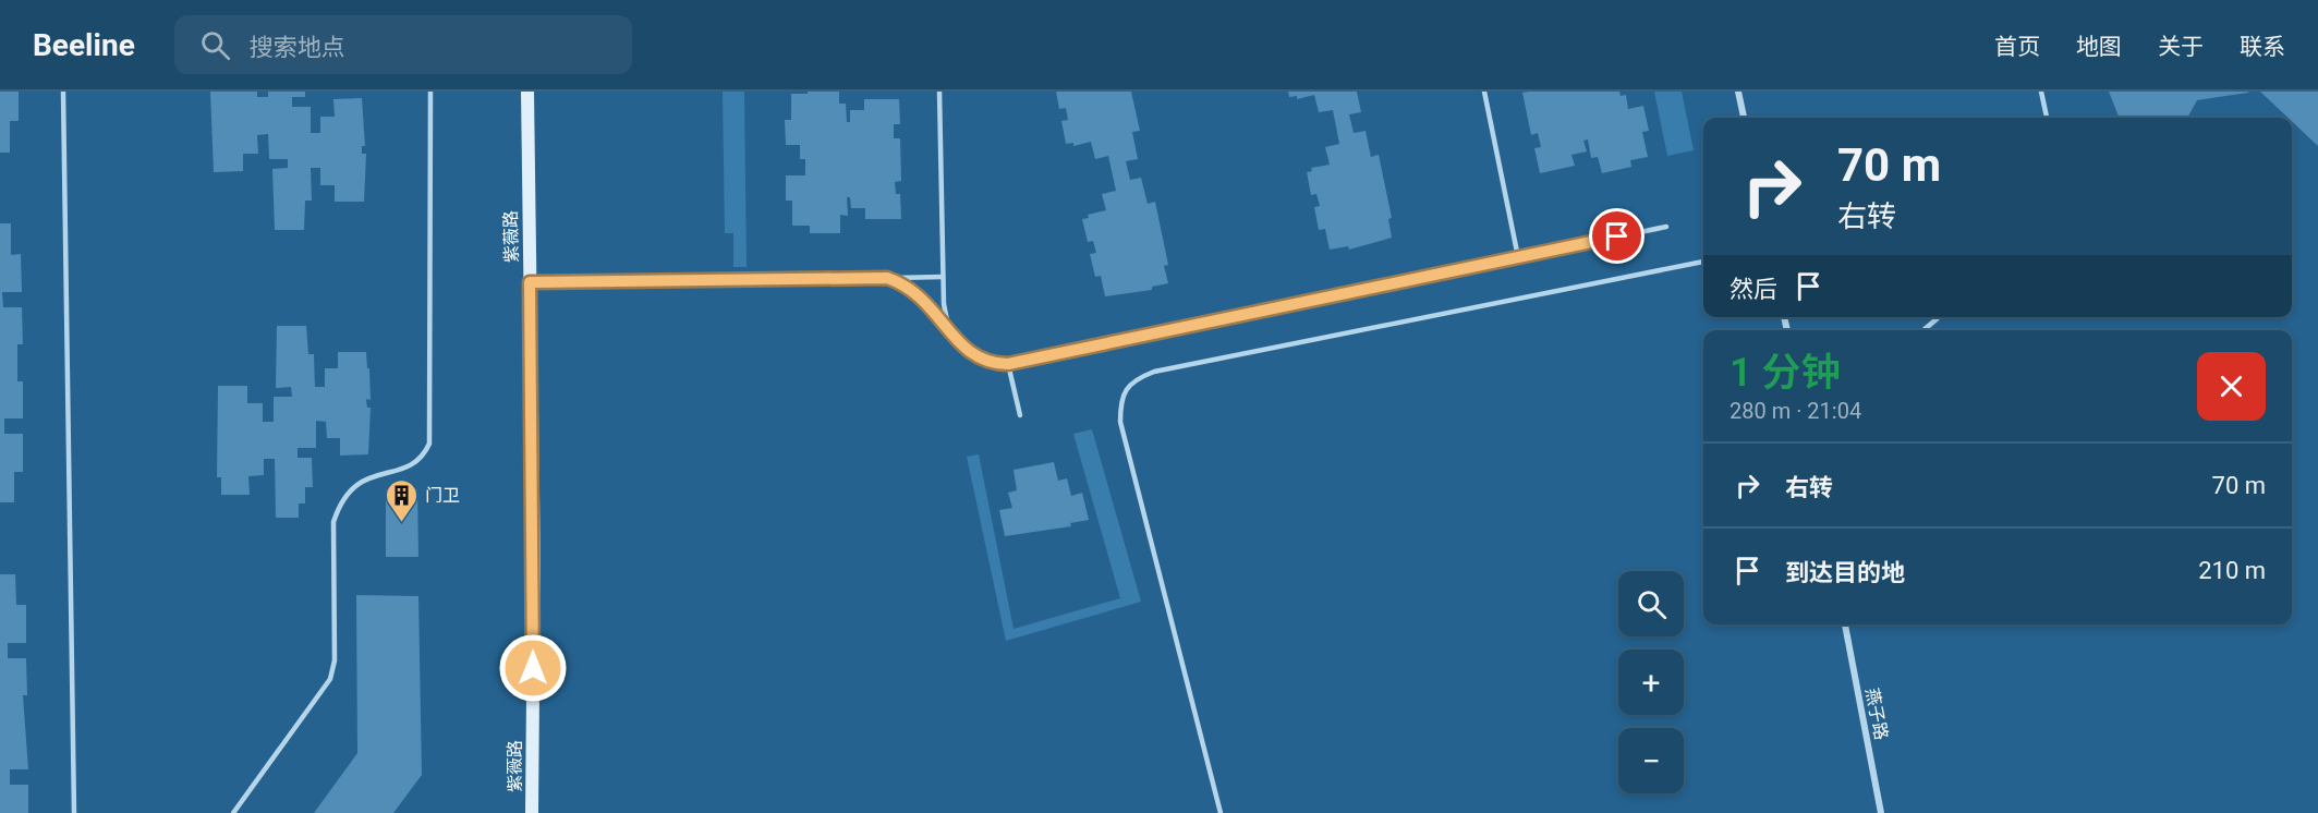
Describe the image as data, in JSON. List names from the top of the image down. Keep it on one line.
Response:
{"streets":{"main road":["紫薇路"],"street":["燕子路"]},"places":{"building":["门卫"]},"page":{"header":"Beeline","search":"搜索地点","nav":["首页","地图","关于","联系"],"turn":["70 m","右转"],"then":"然后","heading":["1 分钟","280 m · 21:04"],"list":[{"name":"右转","value":"70 m"},{"name":"到达目的地","value":"210 m"}],"map_buttons":["+","−"]}}
